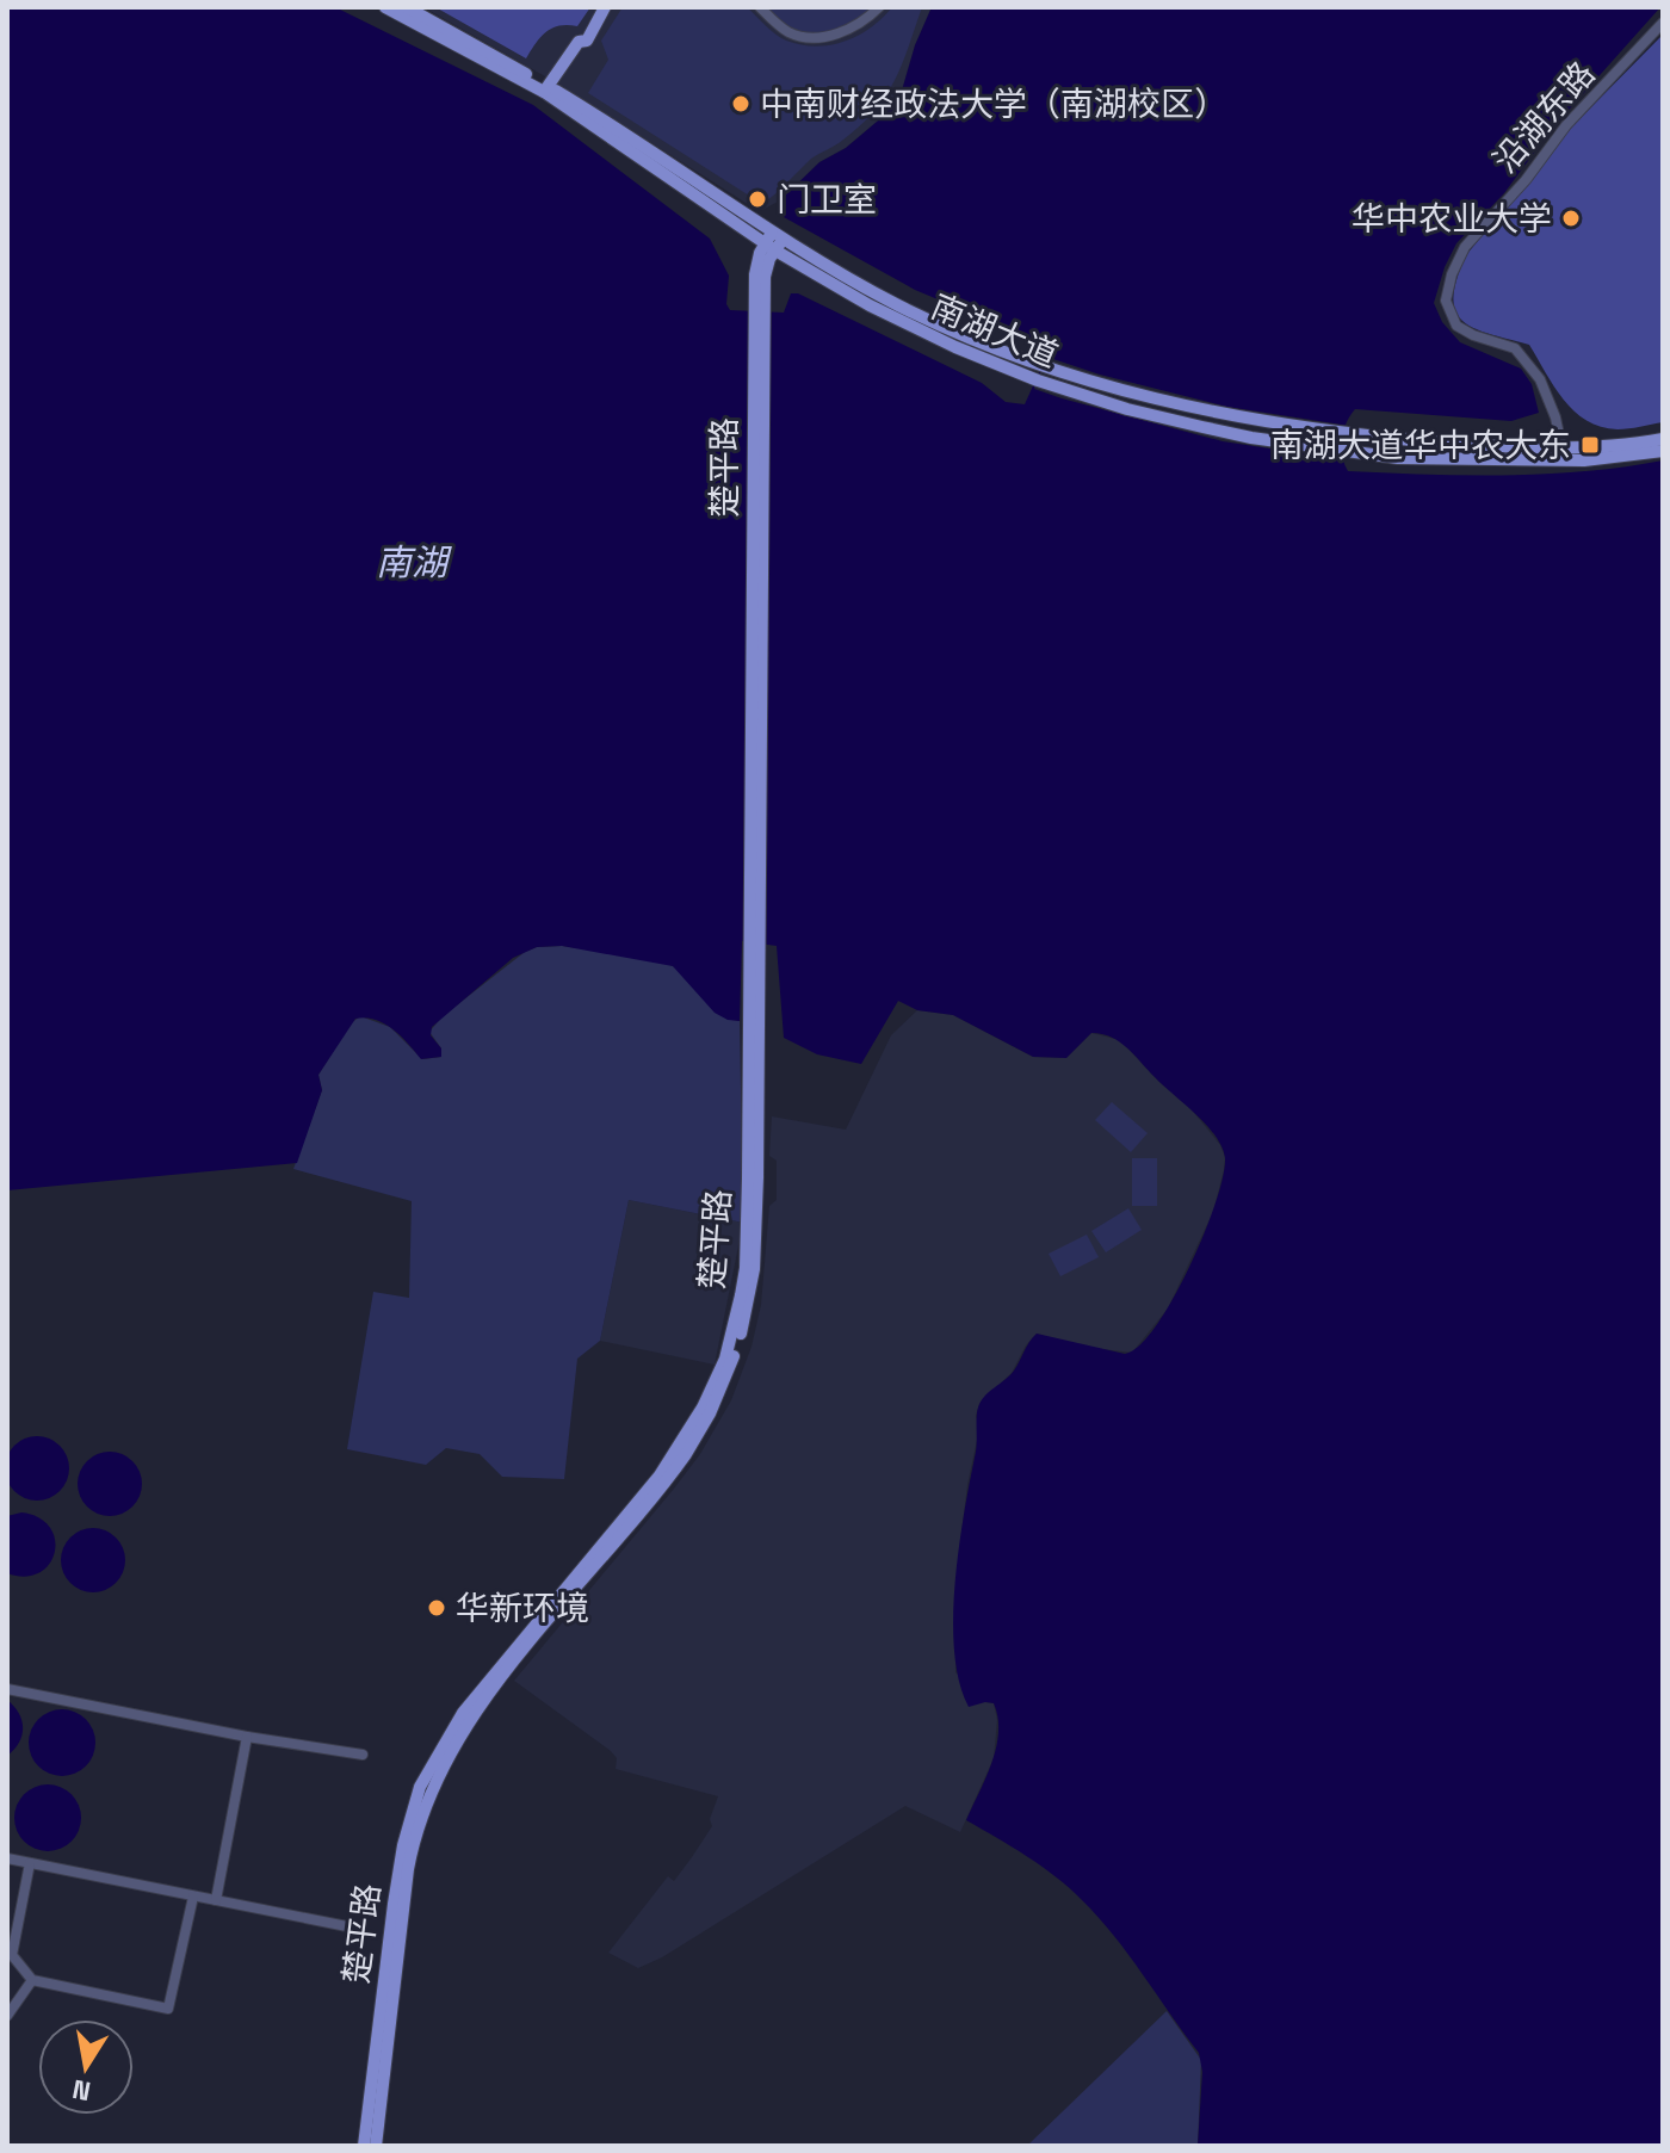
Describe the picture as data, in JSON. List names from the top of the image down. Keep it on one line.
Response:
{"streets":{"main road":["南湖大道","楚平路"],"street":["沿湖东路"]},"crossings":[["沿湖东路","南湖大道"],["南湖大道","楚平路"]],"water":["南湖"],"places":{"other":["中南财经政法大学（南湖校区）","门卫室","华中农业大学","华新环境"],"transit":["南湖大道华中农大东"]},"north":"bottom"}
